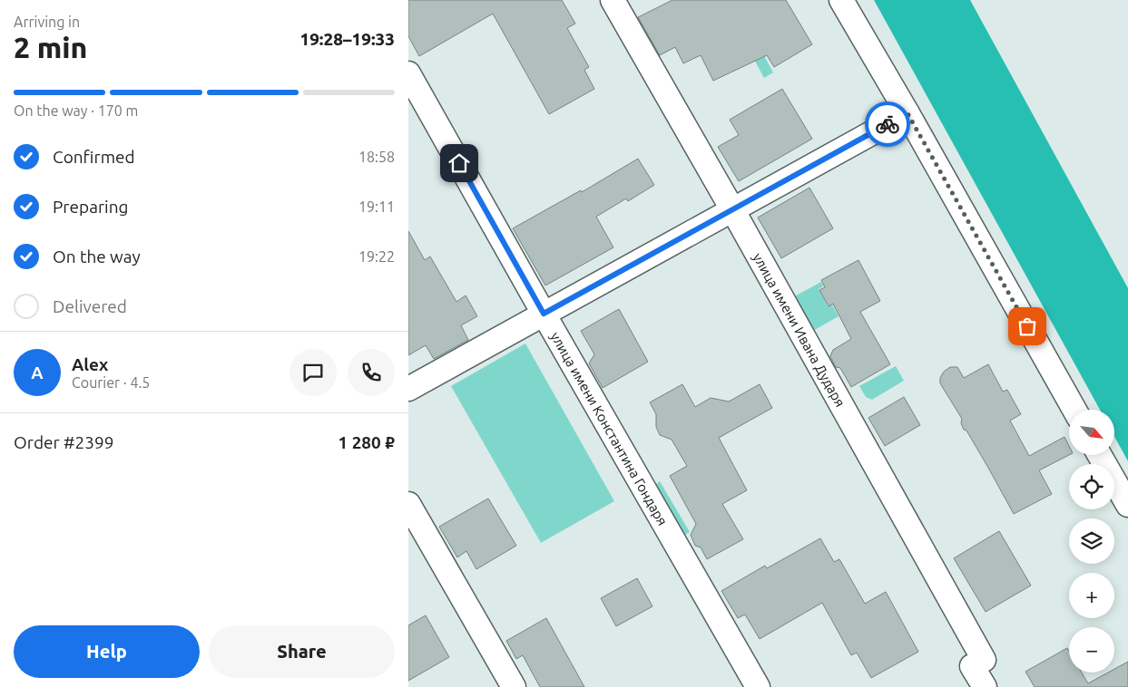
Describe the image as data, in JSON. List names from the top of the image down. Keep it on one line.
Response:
{"streets":{"street":["улица имени Ивана Дударя","улица имени Константина Гондаря"]},"north":"bottom right","page":{"heading":["2 min","Arriving in","19:28–19:33"],"panel":["Alex","Courier · 4.5","Order #2399","1 280 ₽"],"bar":"On the way · 170 m","list":[["Confirmed","18:58"],["Preparing","19:11"],["On the way","19:22"],"Delivered"],"round":"A","map_buttons":["+","−"],"buttons":["Help","Share"]}}
